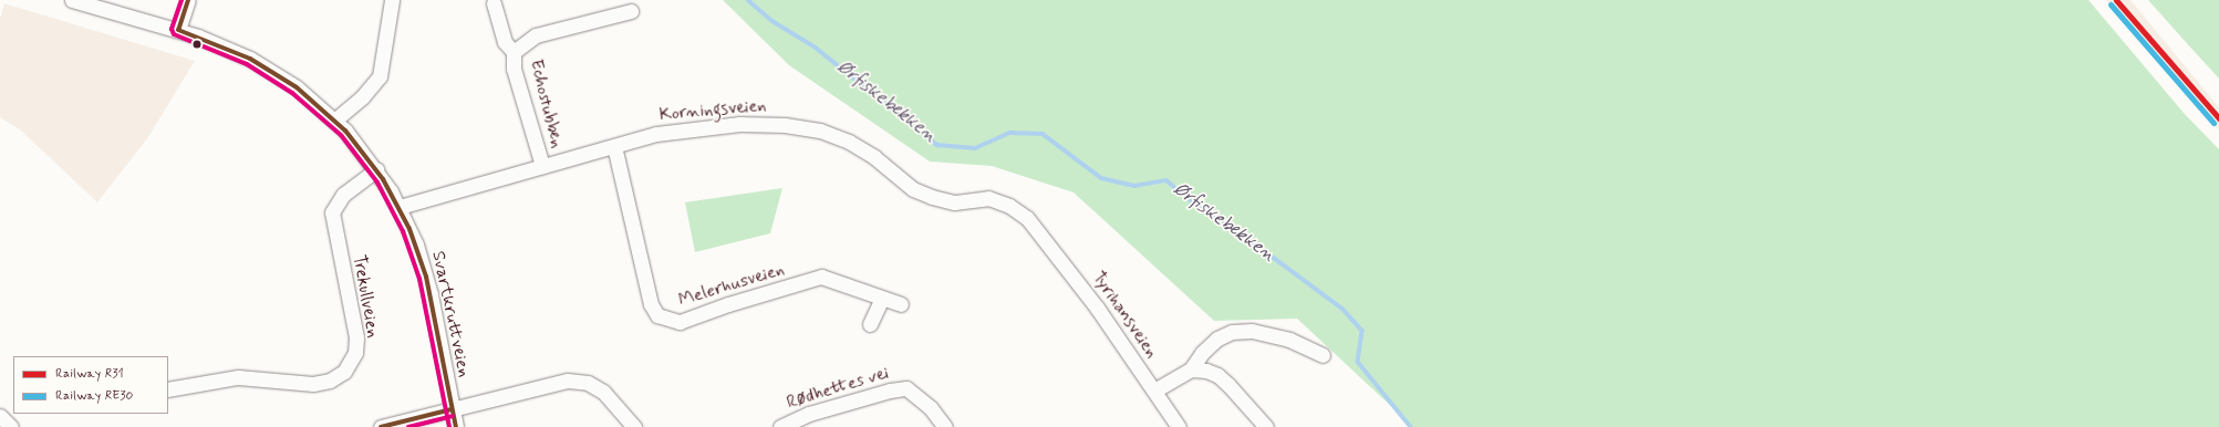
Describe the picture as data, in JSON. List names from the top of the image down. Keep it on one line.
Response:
{"streets":{"street":["Echostubben","Korningsveien","Melerhusveien","Trekullveien","Svartkruttveien","Tyrihansveien","Rødhettes vei"]},"crossings":[["Echostubben","Korningsveien"],["Korningsveien","Melerhusveien"],["Korningsveien","Svartkruttveien"],["Korningsveien","Tyrihansveien"],["Trekullveien","Svartkruttveien"]],"water":["Ørfiskebekken"],"lines":["rail line R31","rail line RE30"],"legend":["Railway R31","Railway RE30"]}
